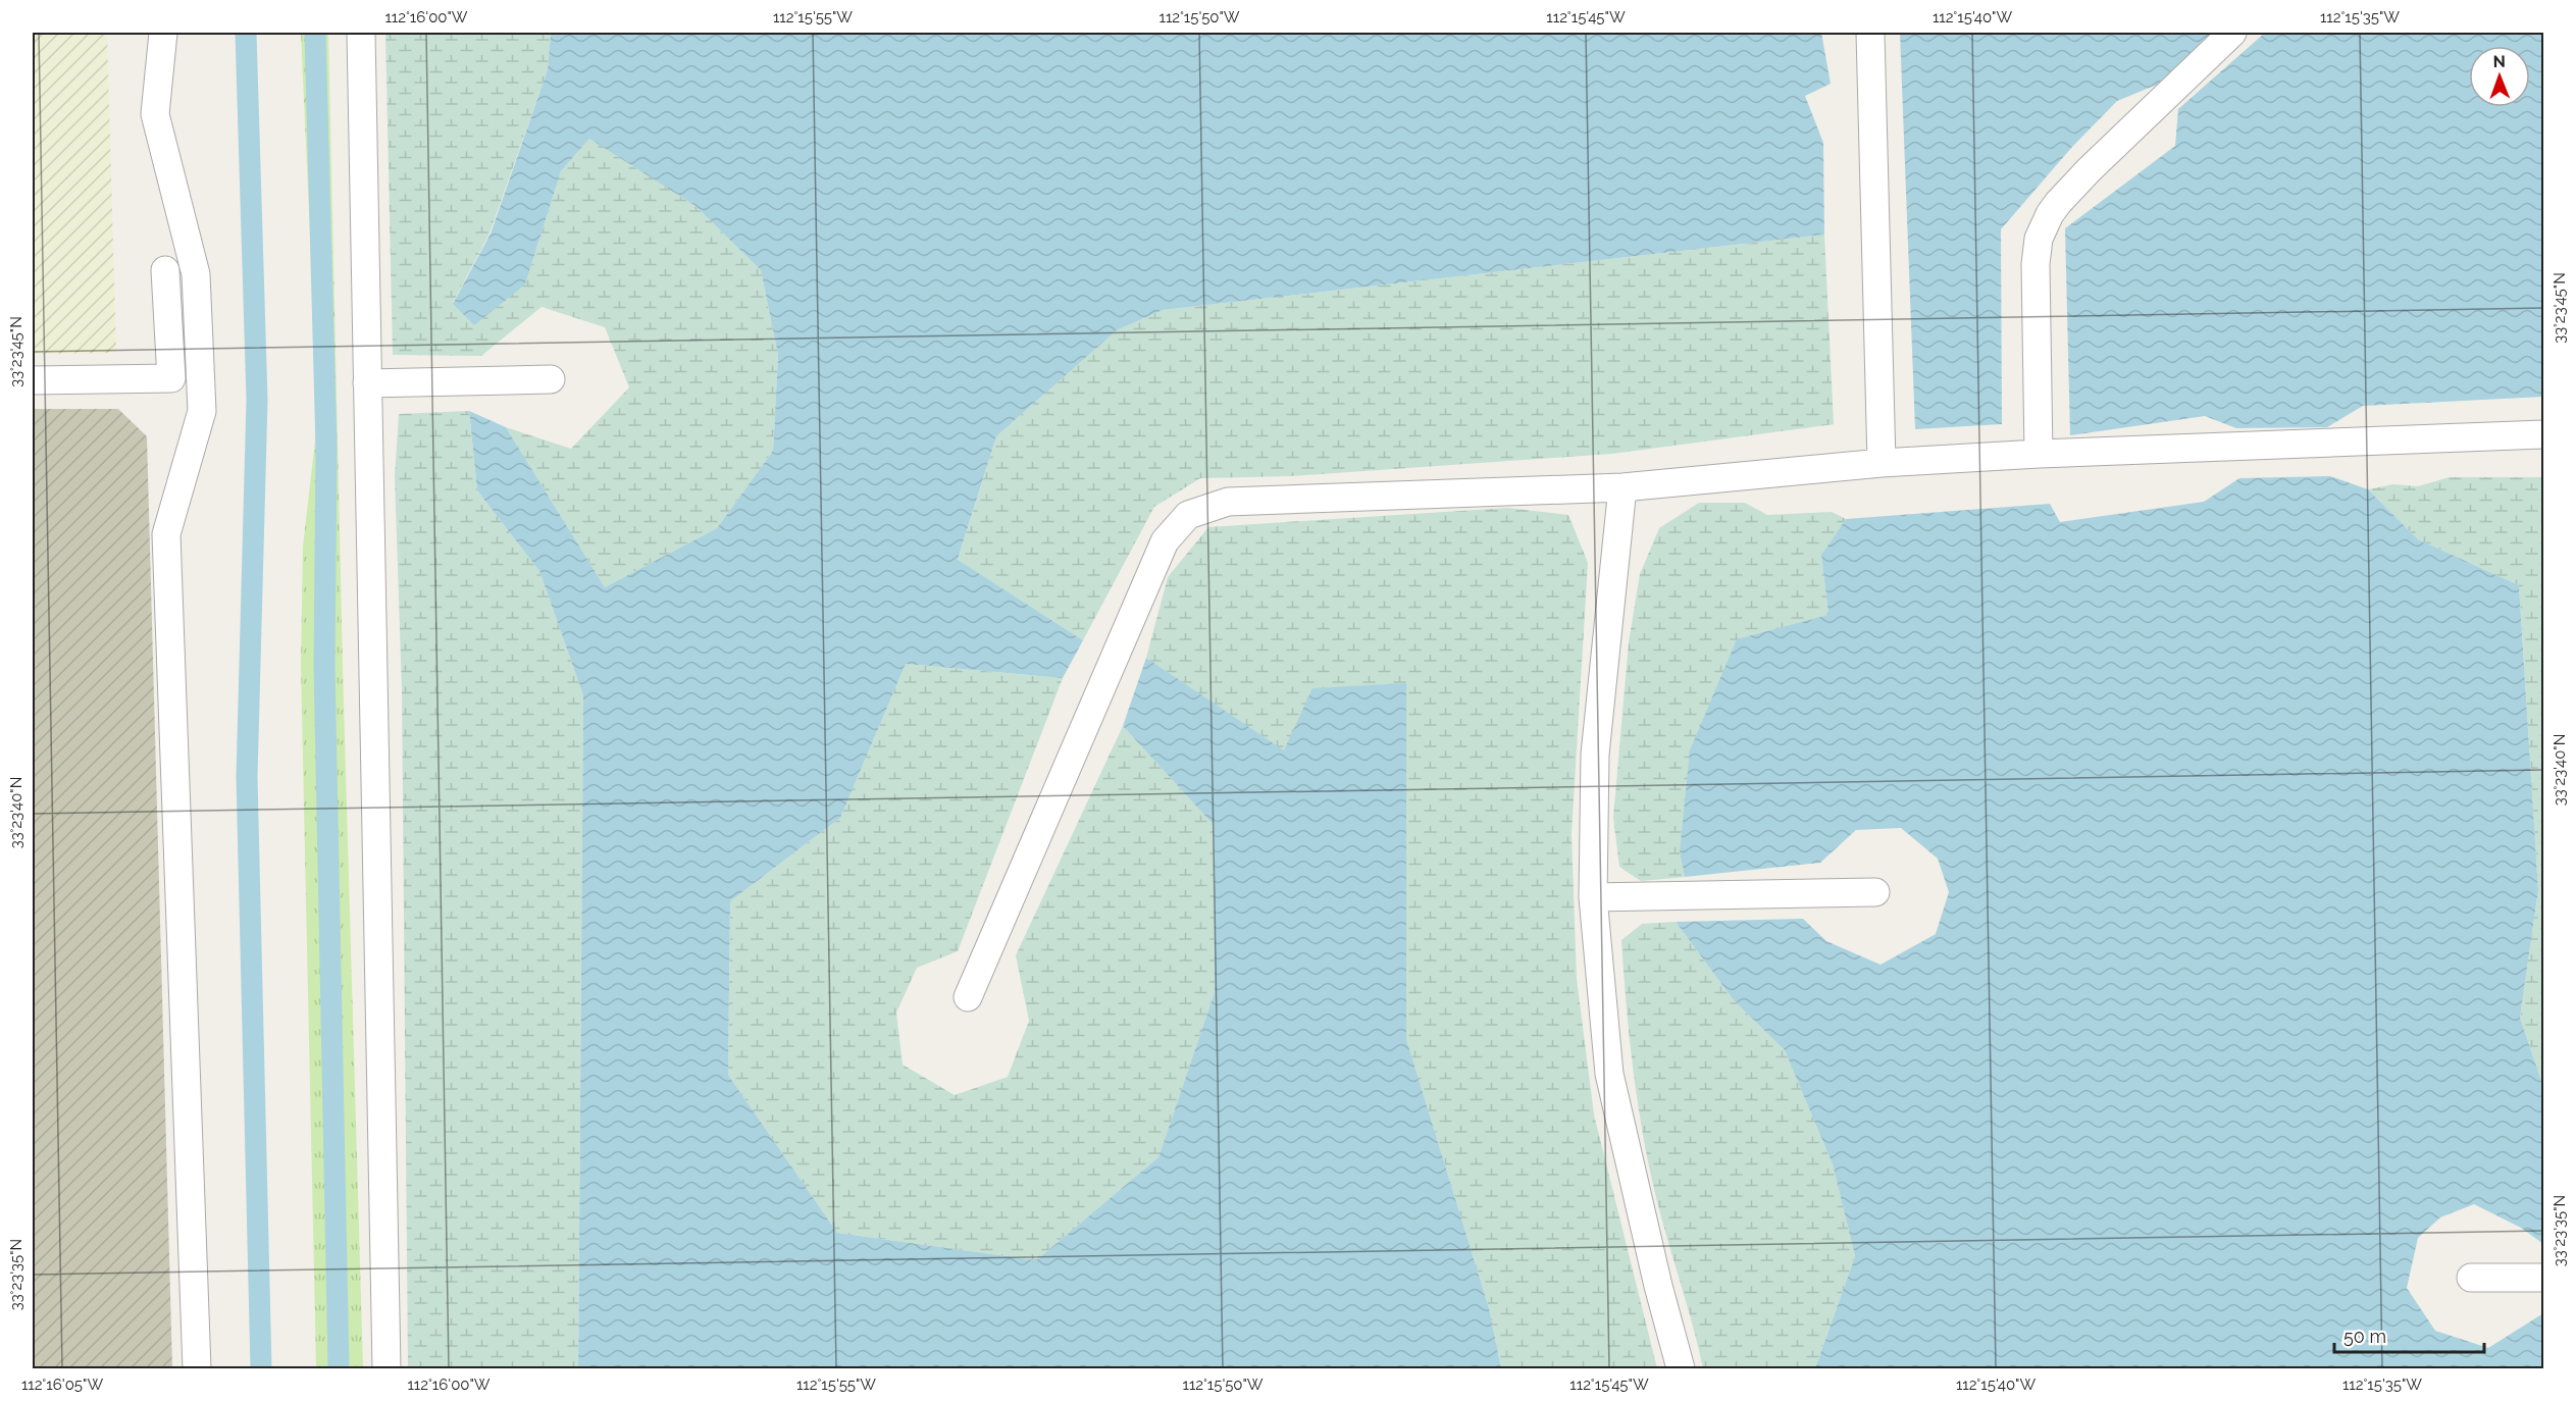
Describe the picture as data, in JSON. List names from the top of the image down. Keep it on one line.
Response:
{"scale_bar":"50 m","north":"top","coordinates":["112°16'00\"W","112°15'55\"W","112°15'50\"W","112°15'45\"W","112°15'40\"W","112°15'35\"W","33°23'45\"N","33°23'40\"N","33°23'35\"N","112°16'05\"W"]}
